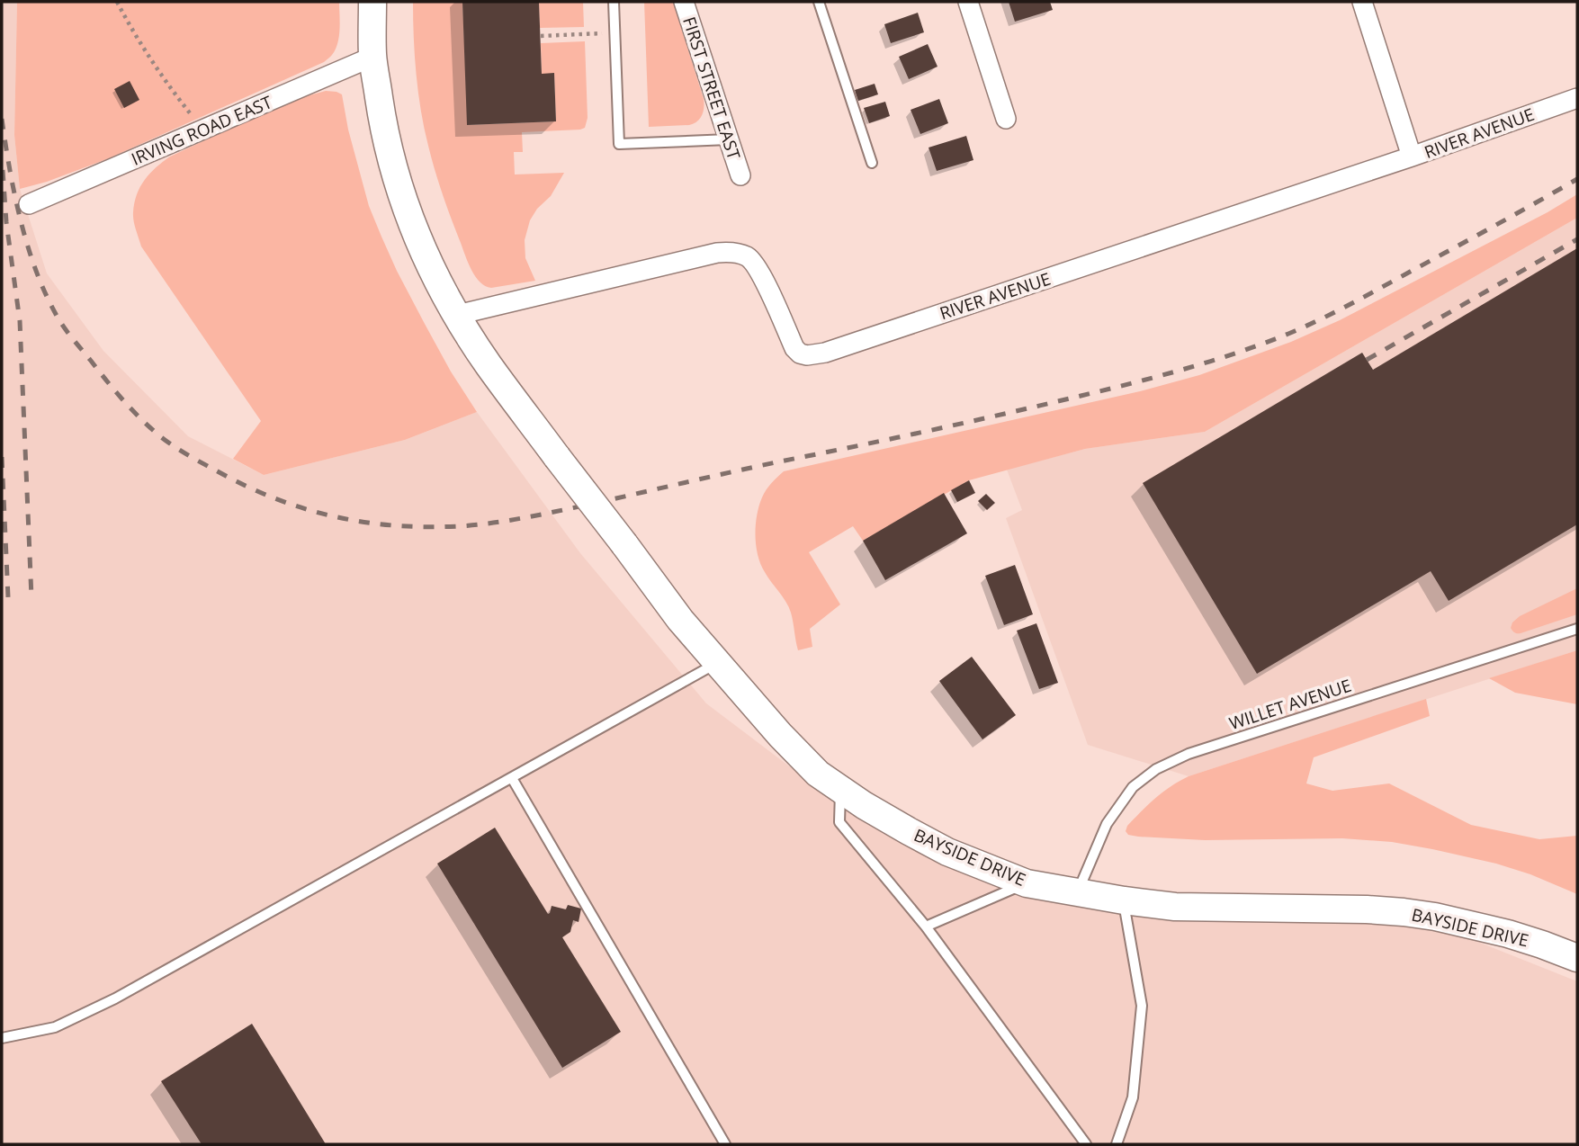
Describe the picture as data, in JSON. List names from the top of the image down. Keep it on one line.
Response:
{"streets":{"main road":["BAYSIDE DRIVE"],"street":["FIRST STREET EAST","IRVING ROAD EAST","RIVER AVENUE"],"lane":["WILLET AVENUE"]},"crossings":[["IRVING ROAD EAST","BAYSIDE DRIVE"],["RIVER AVENUE","BAYSIDE DRIVE"],["WILLET AVENUE","BAYSIDE DRIVE"]]}
